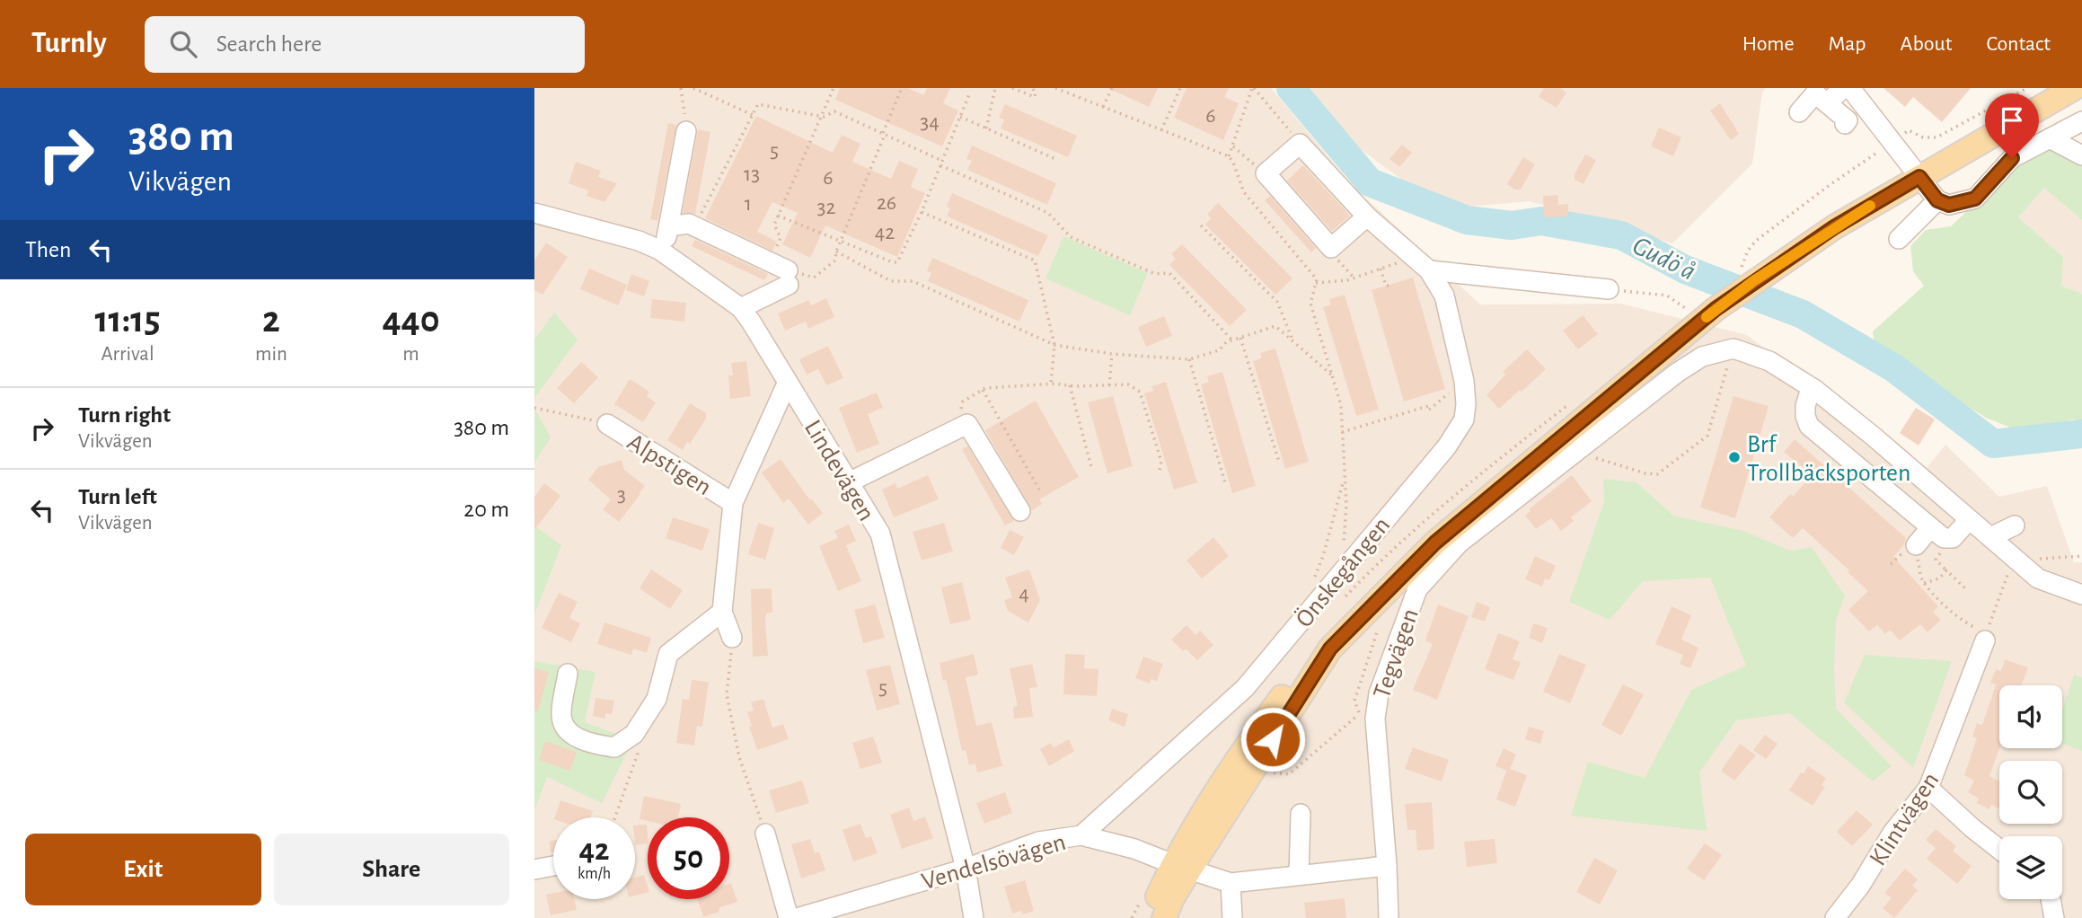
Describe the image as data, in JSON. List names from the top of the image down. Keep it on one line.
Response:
{"streets":{"street":["Alpstigen","Lindevägen","Önskegången","Tegvägen","Klintvägen","Vendelsövägen"]},"crossings":[["Lindevägen","Vendelsövägen"],["Önskegången","Vendelsövägen"]],"water":["Gudö å"],"places":["Brf Trollbäcksporten"],"house_numbers":["6","34","5","13","6","26","1","32","42","3","4","5"],"page":{"header":"Turnly","search":"Search here","nav":["Home","Map","About","Contact"],"turn":["380 m","Vikvägen"],"then":"Then","eta":["11:15","Arrival","2","min","440","m"],"list":[{"name":"Turn right","note":"Vikvägen","value":"380 m"},{"name":"Turn left","note":"Vikvägen","value":"20 m"}],"speed":"42 km/h","limit":"50","buttons":["Exit","Share"]}}
